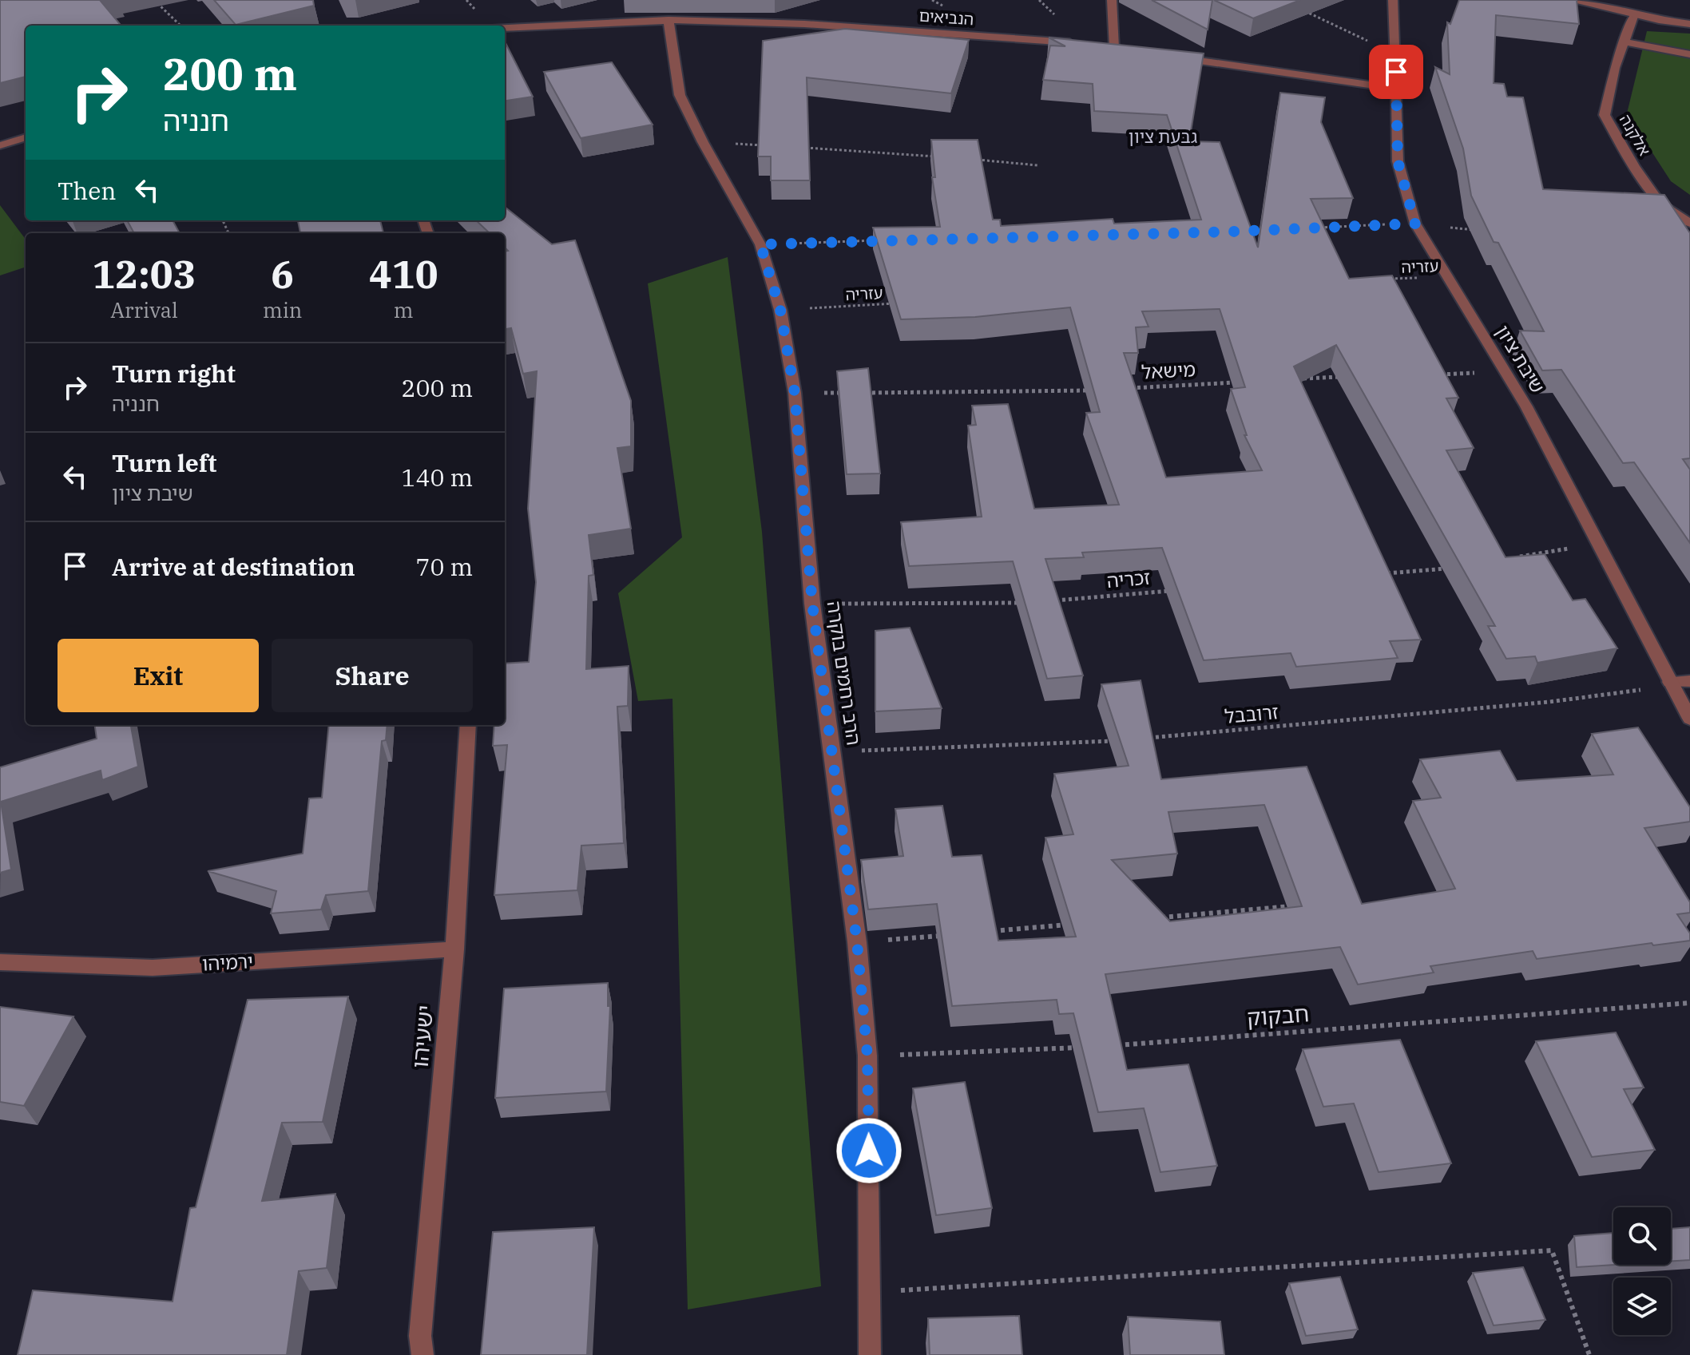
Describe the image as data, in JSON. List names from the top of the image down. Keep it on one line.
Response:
{"streets":{"street":["הנביאים","אלקנה","שיבת ציון","הרב רחמים בוקרה","ירמיהו","ישעיהו"],"path":["עזריה","מישאל","זכריה","זרובבל","חבקוק"]},"crossings":[["הנביאים","הרב רחמים בוקרה"],["עזריה","שיבת ציון"],["עזריה","הרב רחמים בוקרה"],["שיבת ציון","זרובבל"],["ירמיהו","ישעיהו"]],"districts":["גבעת ציון"],"page":{"turn":["200 m","חנניה"],"then":"Then","eta":["12:03","Arrival","6","min","410","m"],"list":[{"name":"Turn right","note":"חנניה","value":"200 m"},{"name":"Turn left","note":"שיבת ציון","value":"140 m"},{"name":"Arrive at destination","value":"70 m"}],"buttons":["Exit","Share"]}}
